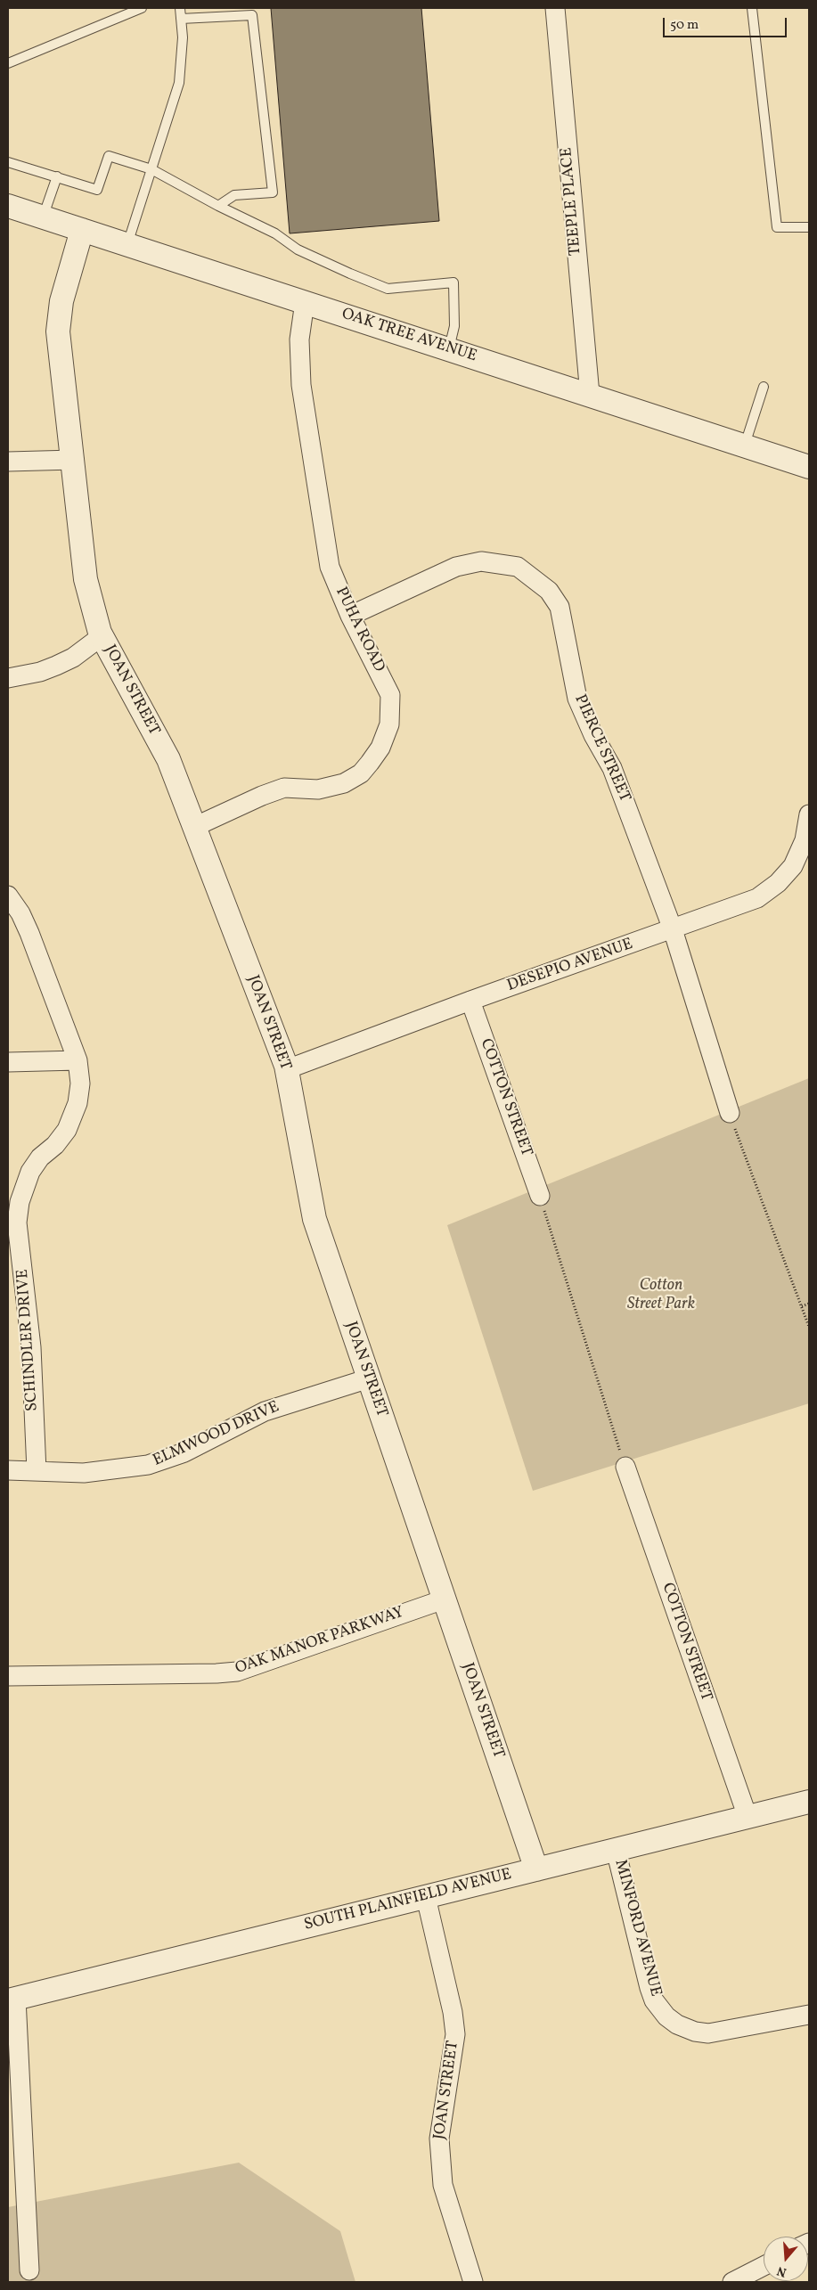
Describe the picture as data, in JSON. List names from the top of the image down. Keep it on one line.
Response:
{"streets":{"street":["TEEPLE PLACE","OAK TREE AVENUE","PUHA ROAD","JOAN STREET","PIERCE STREET","DESEPIO AVENUE","COTTON STREET","SCHINDLER DRIVE","ELMWOOD DRIVE","OAK MANOR PARKWAY","SOUTH PLAINFIELD AVENUE","MINFORD AVENUE"]},"crossings":[["TEEPLE PLACE","OAK TREE AVENUE"],["OAK TREE AVENUE","PUHA ROAD"],["OAK TREE AVENUE","JOAN STREET"],["PUHA ROAD","JOAN STREET"],["PUHA ROAD","PIERCE STREET"],["JOAN STREET","DESEPIO AVENUE"],["JOAN STREET","ELMWOOD DRIVE"],["JOAN STREET","OAK MANOR PARKWAY"],["JOAN STREET","SOUTH PLAINFIELD AVENUE"],["PIERCE STREET","DESEPIO AVENUE"],["DESEPIO AVENUE","COTTON STREET"],["COTTON STREET","SOUTH PLAINFIELD AVENUE"],["SCHINDLER DRIVE","ELMWOOD DRIVE"],["SOUTH PLAINFIELD AVENUE","MINFORD AVENUE"]],"parks":["Cotton Street Park"],"scale_bar":"50 m","north":"bottom"}
